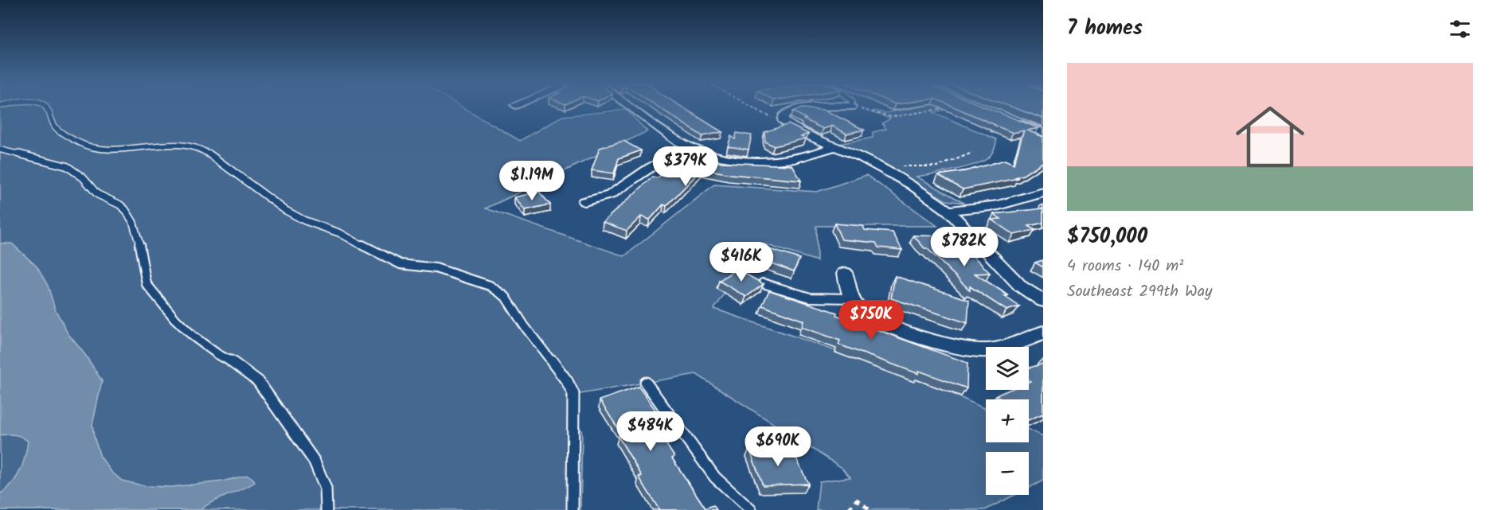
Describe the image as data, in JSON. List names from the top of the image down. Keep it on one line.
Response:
{"page":{"heading":"7 homes","list":[{"name":"$750,000","note":"4 rooms · 140 m² · Southeast 299th Way"}],"price":["$379K","$1.19M","$782K","$416K","$750K","$484K","$690K"],"map_buttons":["+","−"]}}
